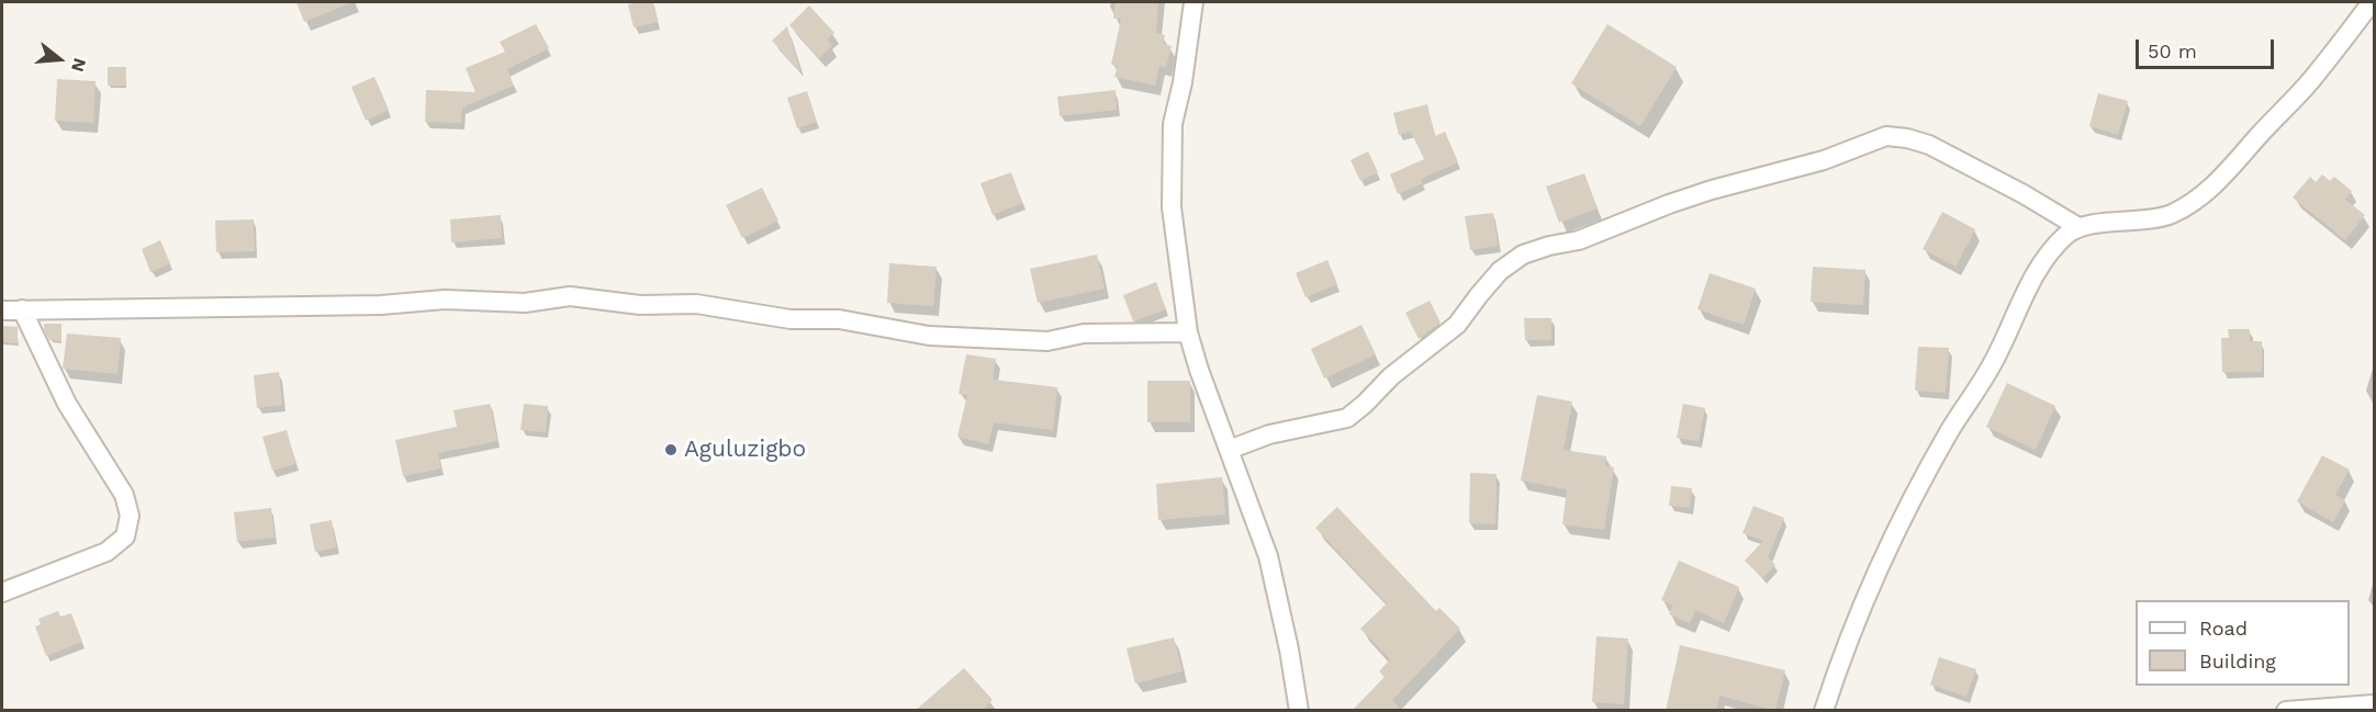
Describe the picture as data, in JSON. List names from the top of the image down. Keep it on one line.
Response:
{"places":["Aguluzigbo"],"legend":["Road","Building"],"scale_bar":"50 m","north":"right"}
